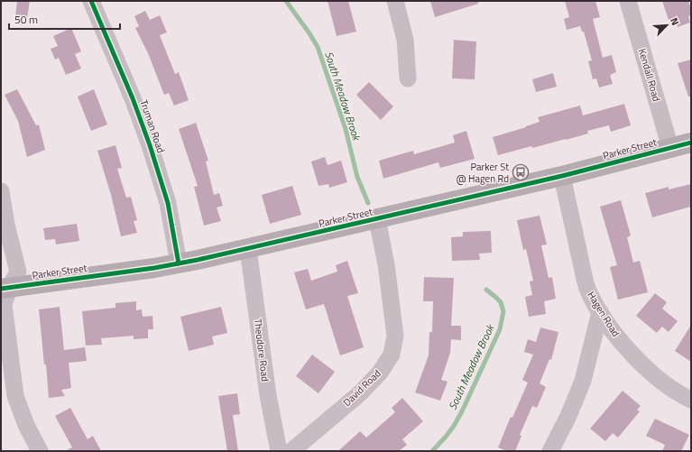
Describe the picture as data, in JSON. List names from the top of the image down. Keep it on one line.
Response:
{"streets":{"main road":["Parker Street"],"street":["Kendall Road","Truman Road","Hagen Road","Theodore Road","David Road"]},"crossings":[["Kendall Road","Parker Street"],["Truman Road","Parker Street"],["Parker Street","Hagen Road"],["Parker Street","Theodore Road"],["Parker Street","David Road"]],"water":["South Meadow Brook"],"places":{"bus stop":["Parker St @ Hagen Rd"]},"scale_bar":"50 m","north":"top right"}
